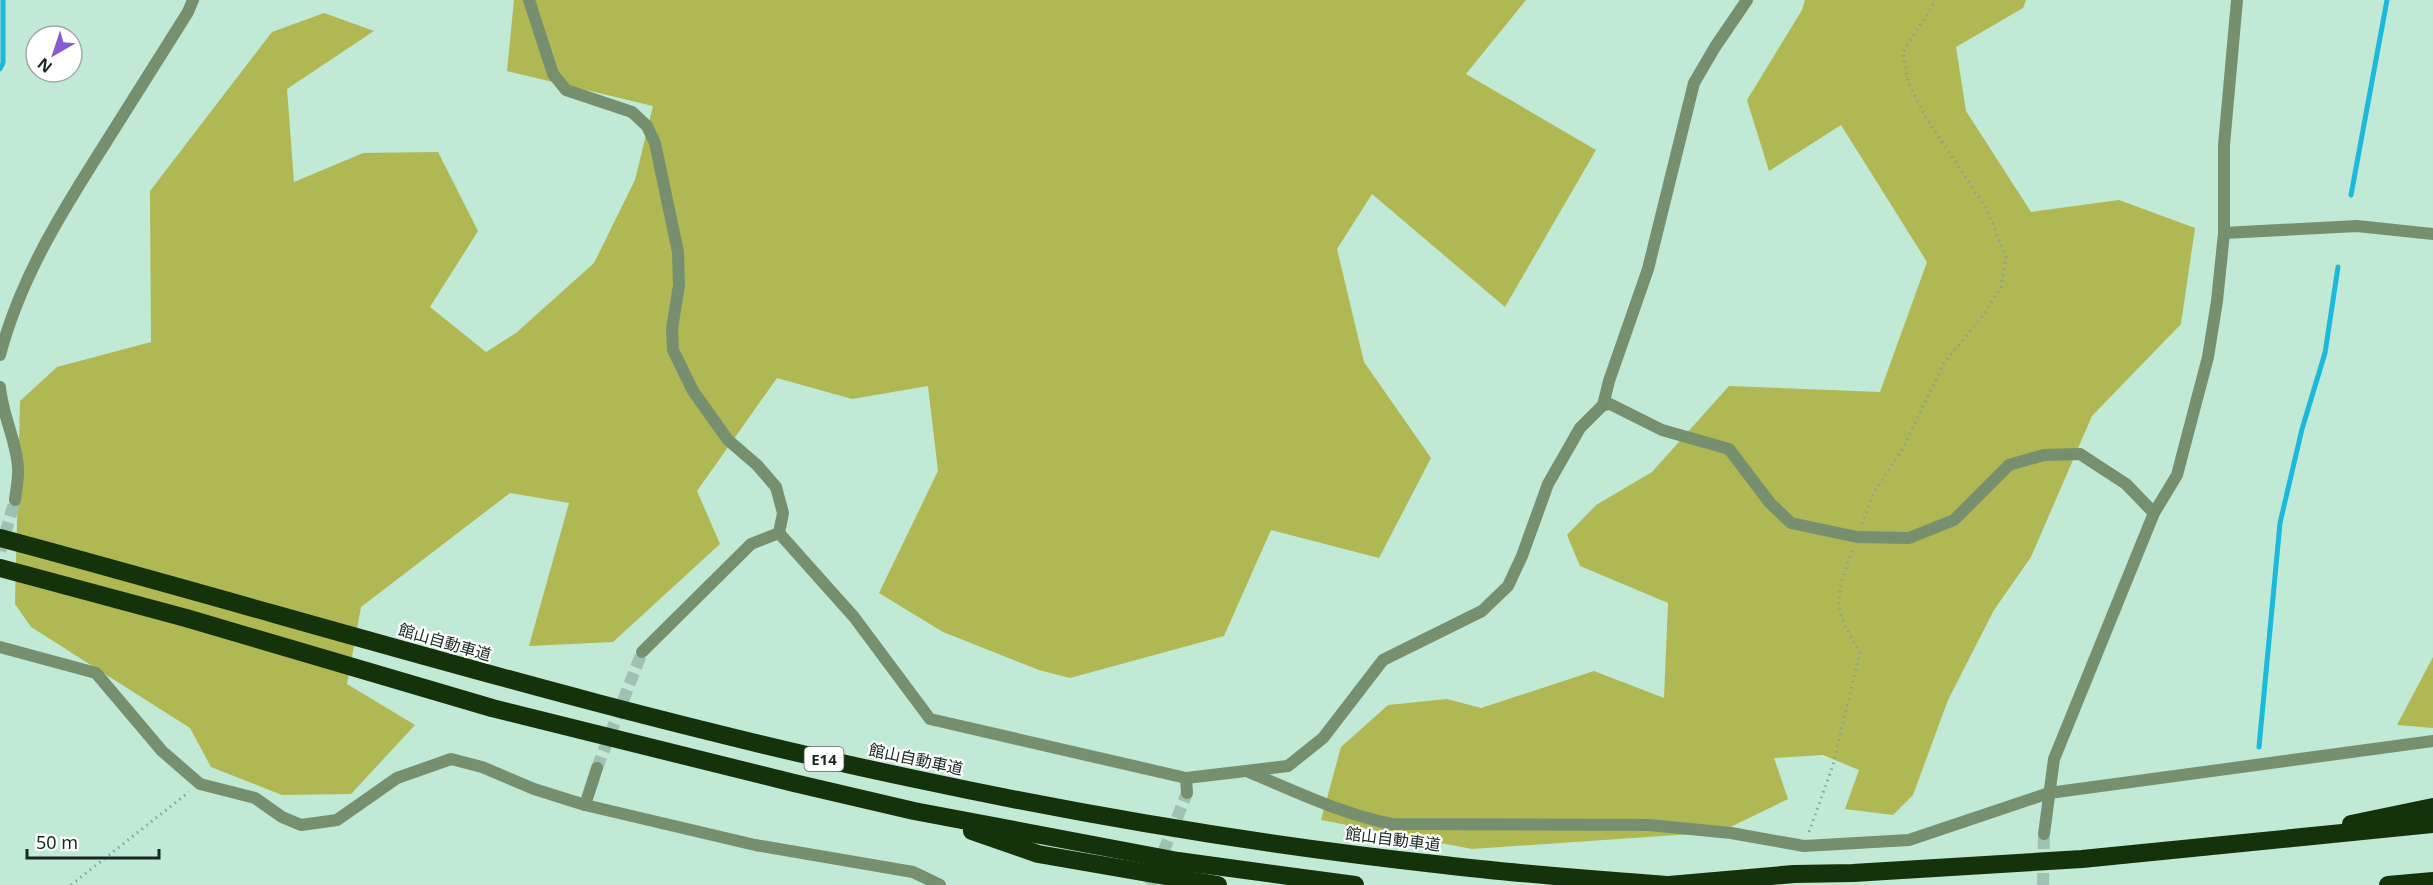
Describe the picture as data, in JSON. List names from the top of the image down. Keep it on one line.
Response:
{"streets":{"highway":["館山自動車道","E14"]},"scale_bar":"50 m","north":"bottom left"}
